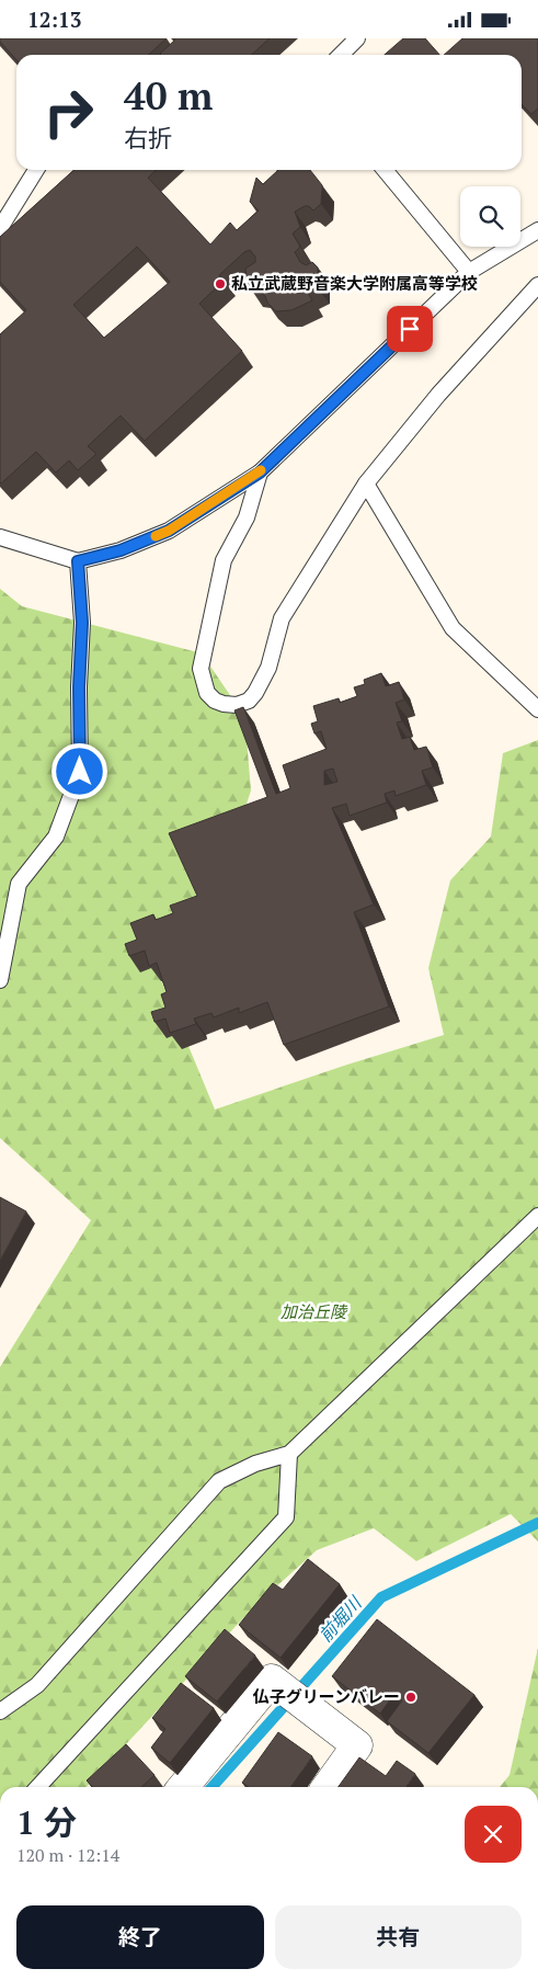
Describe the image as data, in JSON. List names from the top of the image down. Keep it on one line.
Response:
{"water":["前堀川"],"parks":["加治丘陵"],"places":["私立武蔵野音楽大学附属高等学校","仏子グリーンバレー"],"page":{"status":"12:13","turn":["40 m","右折"],"heading":["1 分","120 m · 12:14"],"buttons":["終了","共有"]}}
